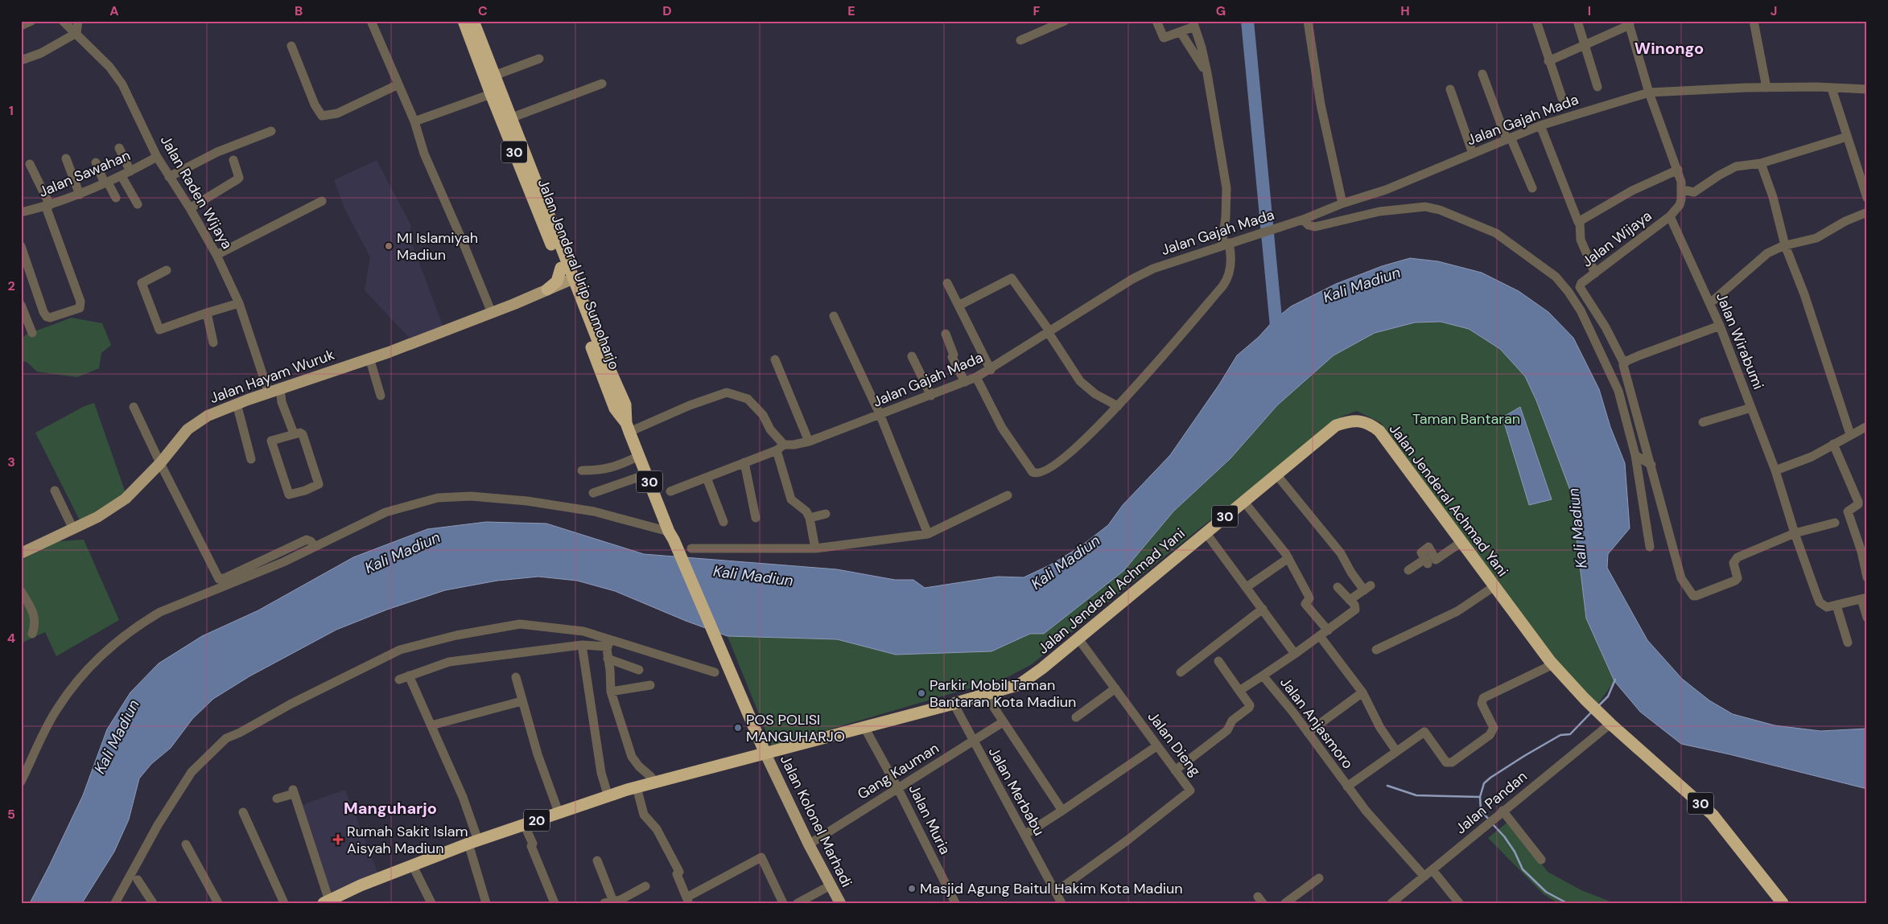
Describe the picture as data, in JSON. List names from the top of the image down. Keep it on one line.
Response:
{"streets":{"highway":["30","Jalan Jenderal Urip Sumoharjo","Jalan Jenderal Achmad Yani","20"],"main road":["Jalan Hayam Wuruk","Jalan Kolonel Marhadi"],"street":["Jalan Gajah Mada","Jalan Sawahan","Jalan Raden Wijaya","Jalan Wijaya","Jalan Wirabumi","Jalan Anjasmoro","Jalan Dieng","Gang Kauman","Jalan Merbabu","Jalan Pandan","Jalan Muria"]},"crossings":[["Jalan Sawahan","Jalan Raden Wijaya"],["Jalan Raden Wijaya","Jalan Hayam Wuruk"],["Jalan Wijaya","Jalan Wirabumi"],["Jalan Jenderal Urip Sumoharjo","Jalan Hayam Wuruk"],["Jalan Jenderal Urip Sumoharjo","Jalan Jenderal Achmad Yani"],["Jalan Jenderal Urip Sumoharjo","20"],["Jalan Jenderal Urip Sumoharjo","Jalan Kolonel Marhadi"],["Jalan Jenderal Achmad Yani","Jalan Anjasmoro"],["Jalan Jenderal Achmad Yani","Jalan Dieng"],["Jalan Jenderal Achmad Yani","Jalan Merbabu"],["Jalan Jenderal Achmad Yani","Jalan Pandan"],["Jalan Jenderal Achmad Yani","Jalan Muria"],["Jalan Jenderal Achmad Yani","20"],["Jalan Jenderal Achmad Yani","Jalan Kolonel Marhadi"],["Jalan Anjasmoro","Jalan Pandan"],["Jalan Dieng","Jalan Merbabu"],["Gang Kauman","Jalan Merbabu"],["Gang Kauman","Jalan Muria"],["Gang Kauman","Jalan Kolonel Marhadi"],["20","Jalan Kolonel Marhadi"]],"districts":["Winongo","Manguharjo"],"water":["Kali Madiun"],"parks":["Taman Bantaran"],"places":{"other":["MI Islamiyah Madiun","Parkir Mobil Taman Bantaran Kota Madiun","POS POLISI MANGUHARJO","Masjid Agung Baitul Hakim Kota Madiun"],"health":["Rumah Sakit Islam Aisyah Madiun"]},"grid":{"columns":["A","B","C","D","E","F","G","H","I","J"],"rows":["1","2","3","4","5"]}}
